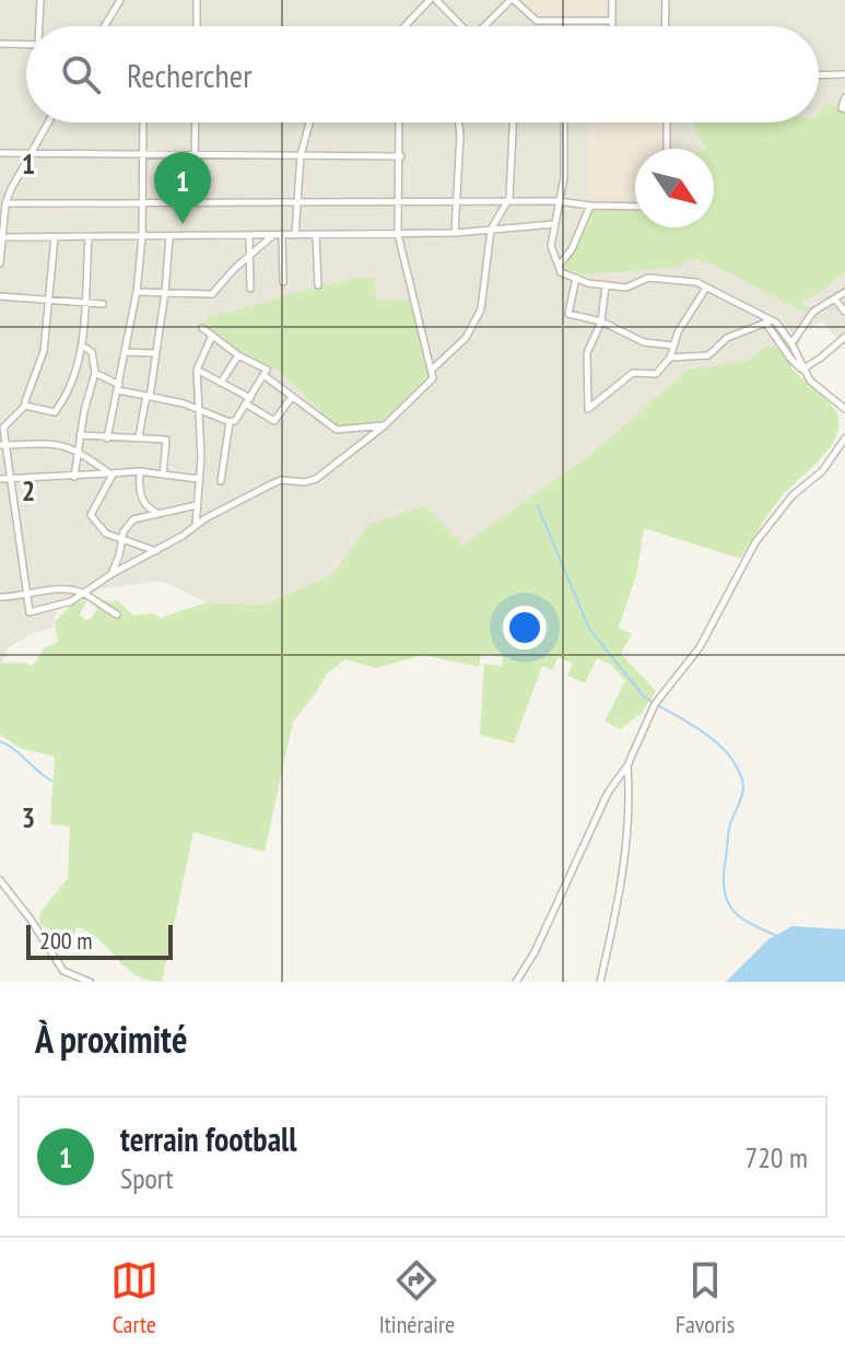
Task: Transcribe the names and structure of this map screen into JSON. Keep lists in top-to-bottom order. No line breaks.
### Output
{"scale_bar":"200 m","north":"bottom right","page":{"search":"Rechercher","pins":"1","scale":"200 m","heading":"À proximité","list":[{"mark":"1","name":"terrain football","note":"Sport","value":"720 m"}],"nav":["Carte","Itinéraire","Favoris"]},"grid":{"rows":["1","2","3"]}}
